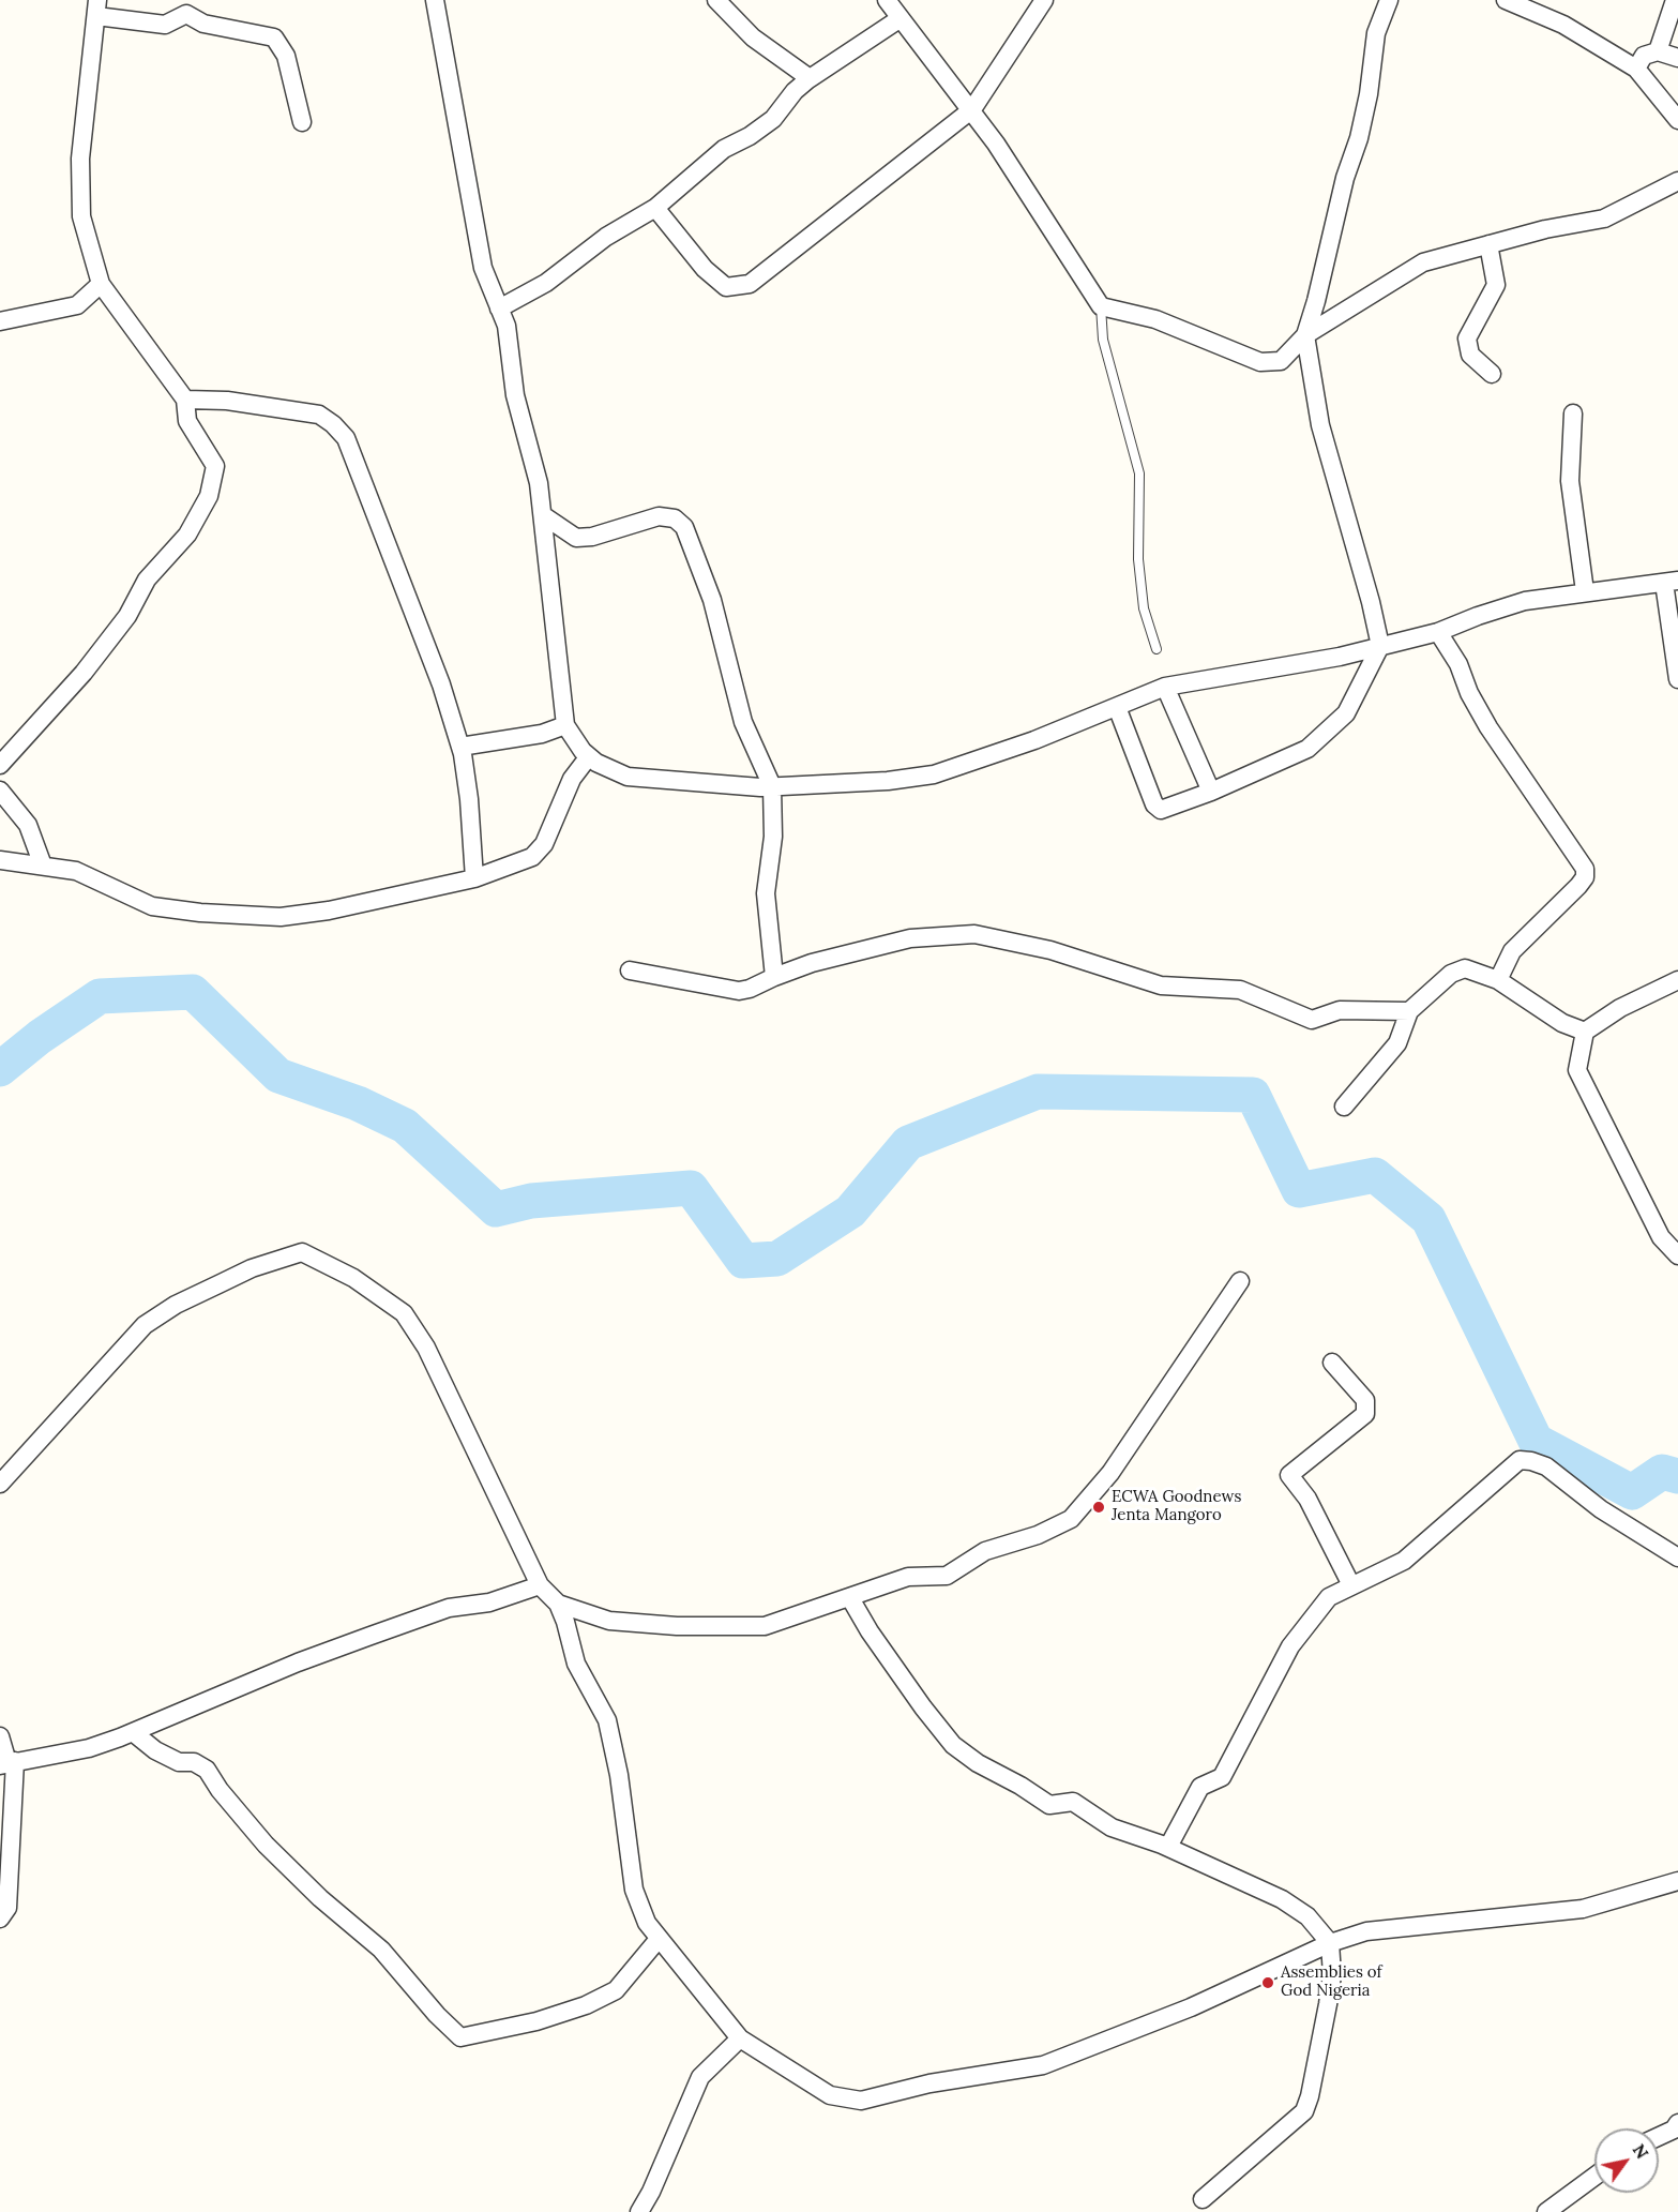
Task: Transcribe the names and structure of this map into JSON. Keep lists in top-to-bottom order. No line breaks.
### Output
{"places":["ECWA Goodnews Jenta Mangoro","Assemblies of God Nigeria"],"north":"top right"}
